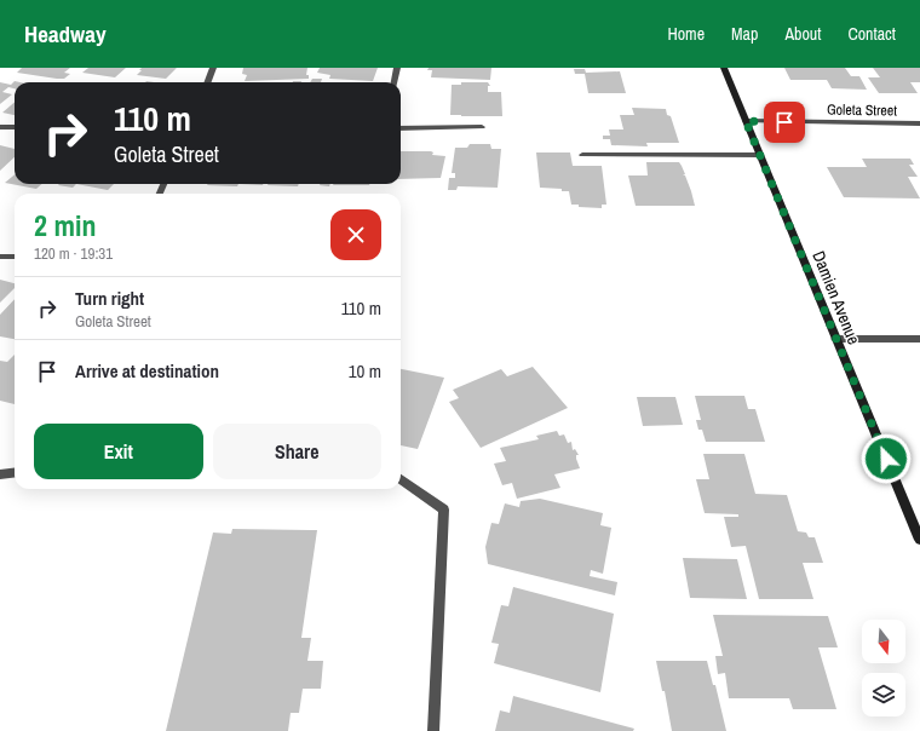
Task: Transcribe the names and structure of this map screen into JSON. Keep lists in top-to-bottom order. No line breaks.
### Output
{"streets":{"main road":["Damien Avenue"],"street":["Goleta Street"]},"crossings":[["Goleta Street","Damien Avenue"]],"north":"bottom","page":{"header":"Headway","nav":["Home","Map","About","Contact"],"turn":["110 m","Goleta Street"],"heading":["2 min","120 m · 19:31"],"list":[{"name":"Turn right","note":"Goleta Street","value":"110 m"},{"name":"Arrive at destination","value":"10 m"}],"buttons":["Exit","Share"]}}
